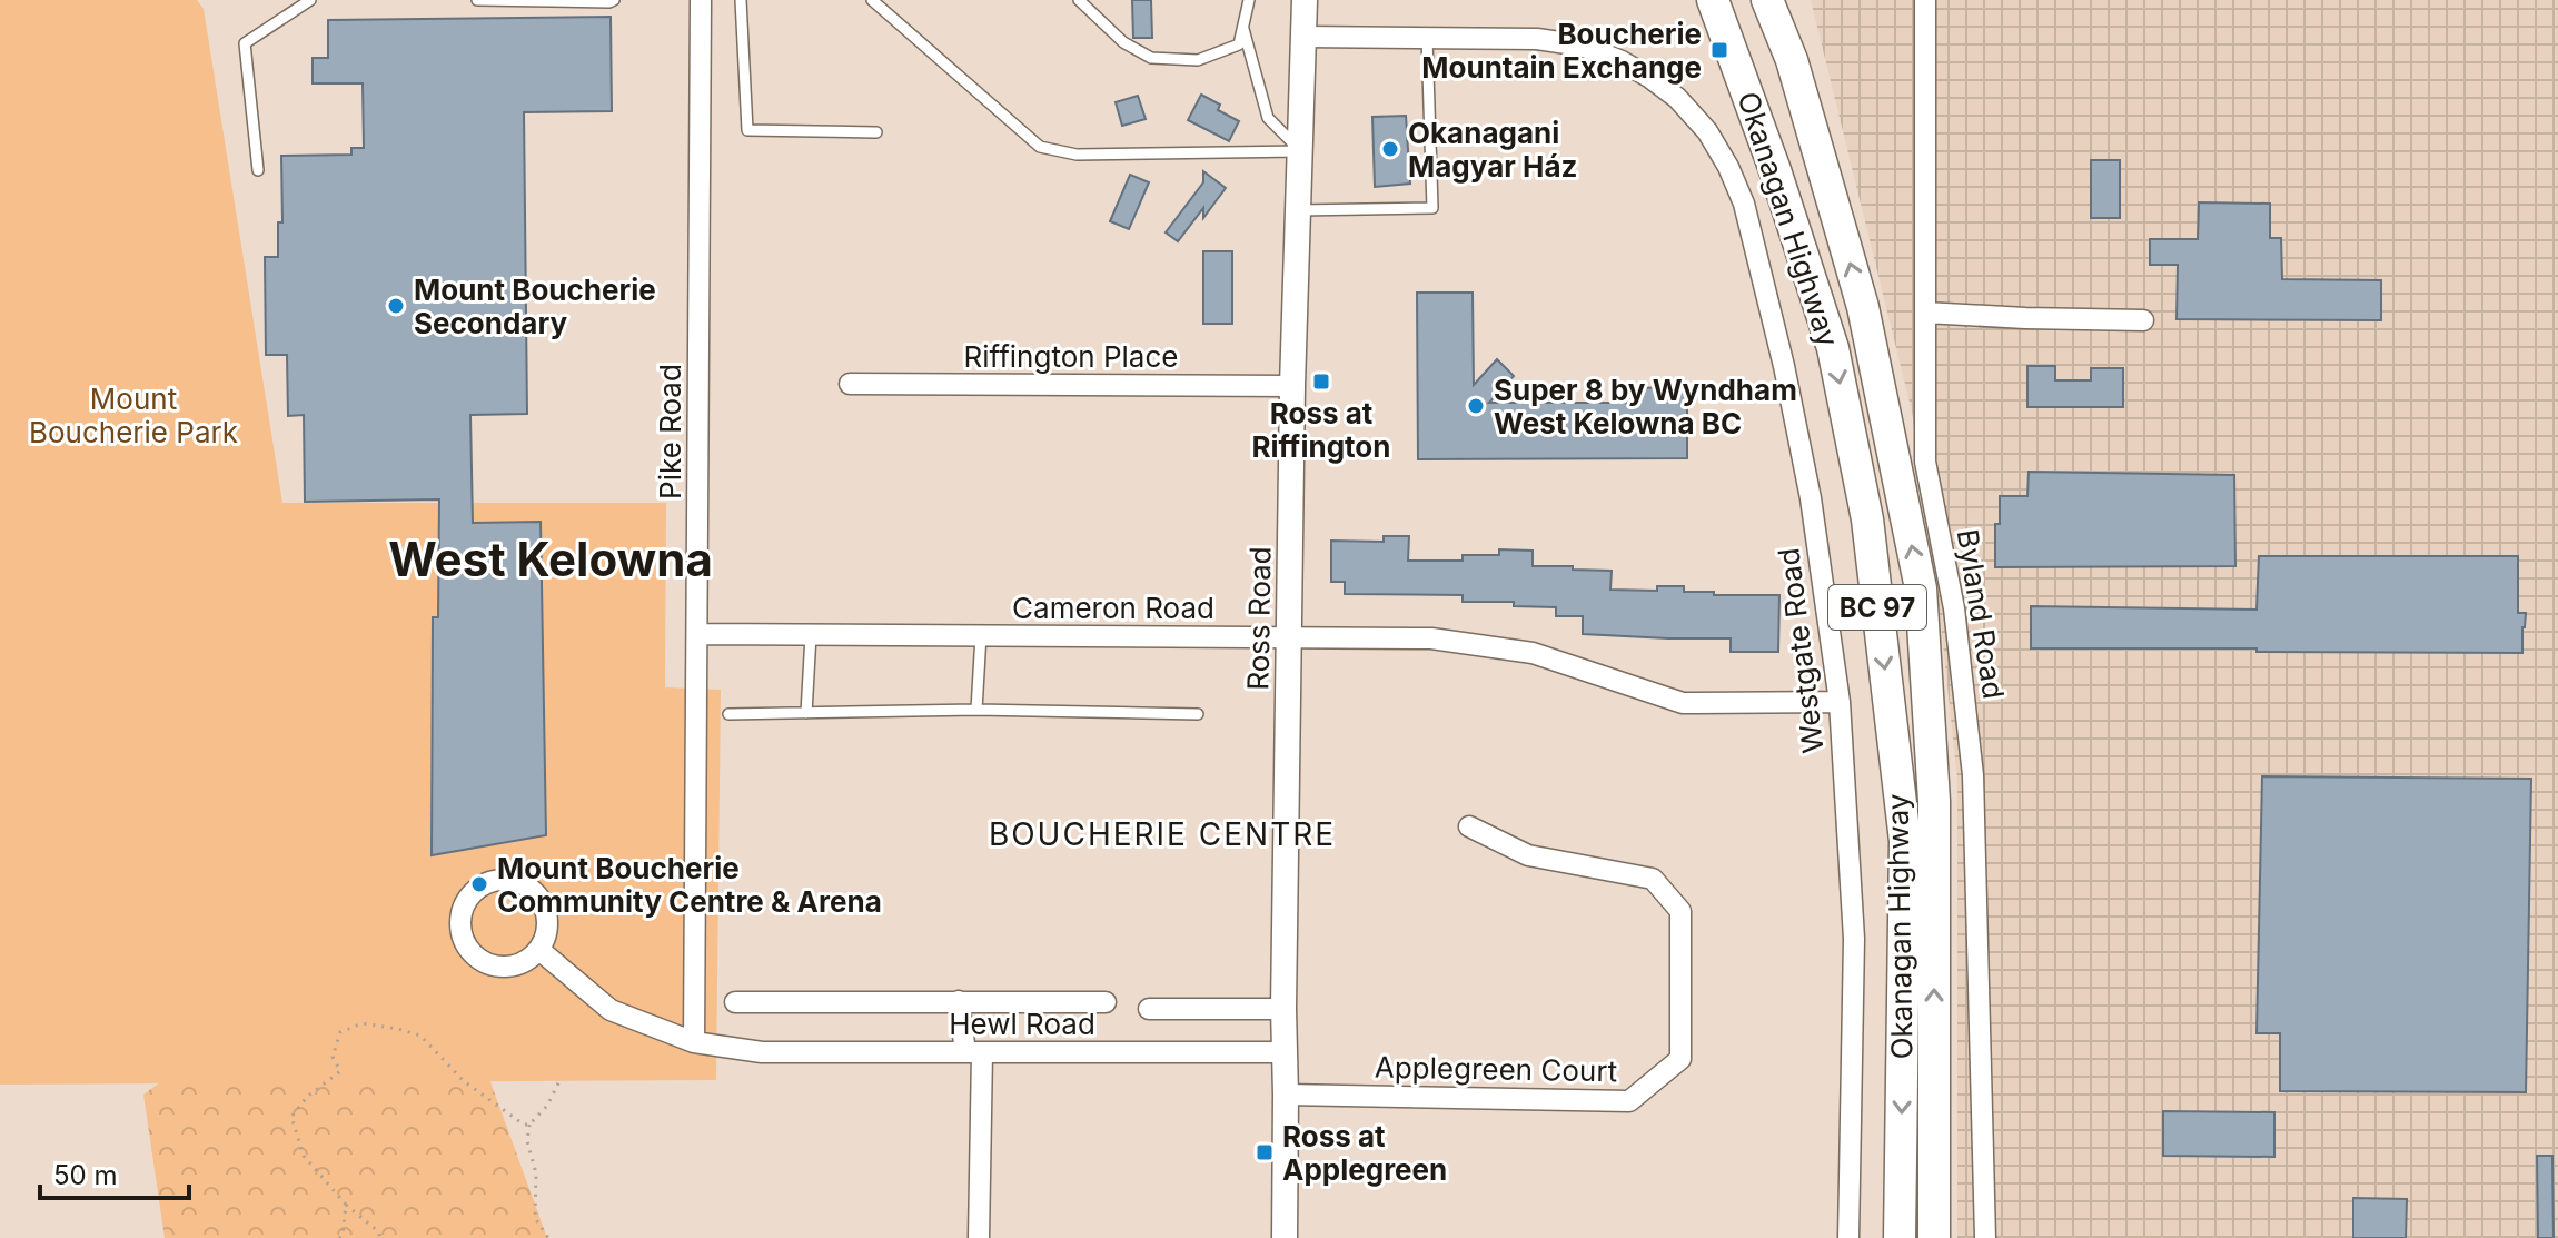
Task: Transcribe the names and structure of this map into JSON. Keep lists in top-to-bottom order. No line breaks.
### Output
{"streets":{"highway":["Okanagan Highway","BC 97"],"street":["Riffington Place","Pike Road","Cameron Road","Byland Road","Ross Road","Westgate Road","Hewl Road","Applegreen Court"]},"crossings":[["Riffington Place","Ross Road"],["Pike Road","Cameron Road"],["Pike Road","Hewl Road"],["Cameron Road","Ross Road"],["Cameron Road","Westgate Road"],["Ross Road","Westgate Road"],["Ross Road","Hewl Road"],["Ross Road","Applegreen Court"]],"districts":["West Kelowna","BOUCHERIE CENTRE"],"parks":["Mount Boucherie Park"],"places":{"transit":["Boucherie Mountain Exchange","Ross at Riffington","Ross at Applegreen"],"other":["Okanagani Magyar Ház","Mount Boucherie Secondary","Super 8 by Wyndham West Kelowna BC","Mount Boucherie Community Centre & Arena"]},"scale_bar":"50 m"}
